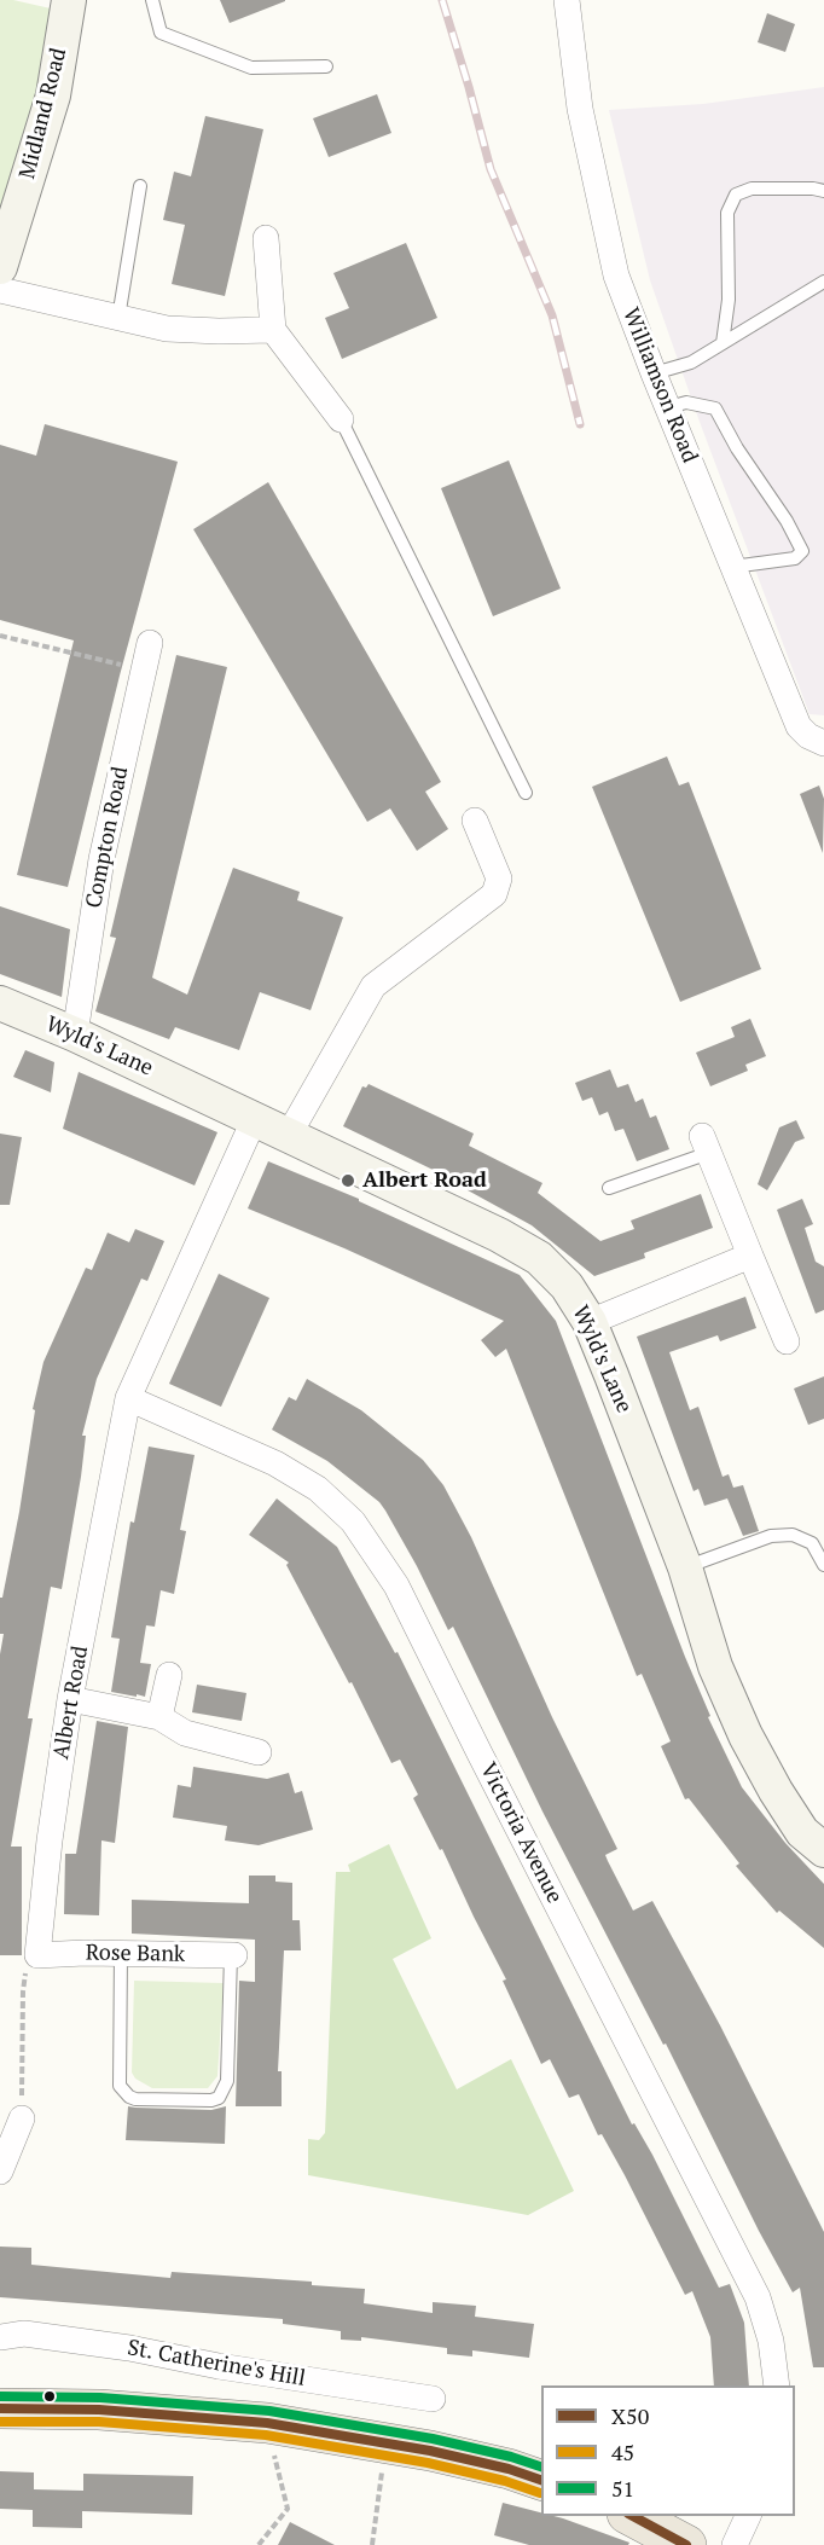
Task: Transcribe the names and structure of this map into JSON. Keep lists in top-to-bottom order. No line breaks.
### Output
{"streets":{"main road":["Midland Road","Wyld's Lane"],"street":["Williamson Road","Compton Road","Albert Road","Victoria Avenue","Rose Bank","St. Catherine's Hill"]},"crossings":[["Compton Road","Wyld's Lane"],["Wyld's Lane","Albert Road"],["Albert Road","Victoria Avenue"],["Albert Road","Rose Bank"]],"places":["Albert Road"],"lines":["transit line 51","transit line X50","transit line 45"],"legend":["X50","45","51"]}
